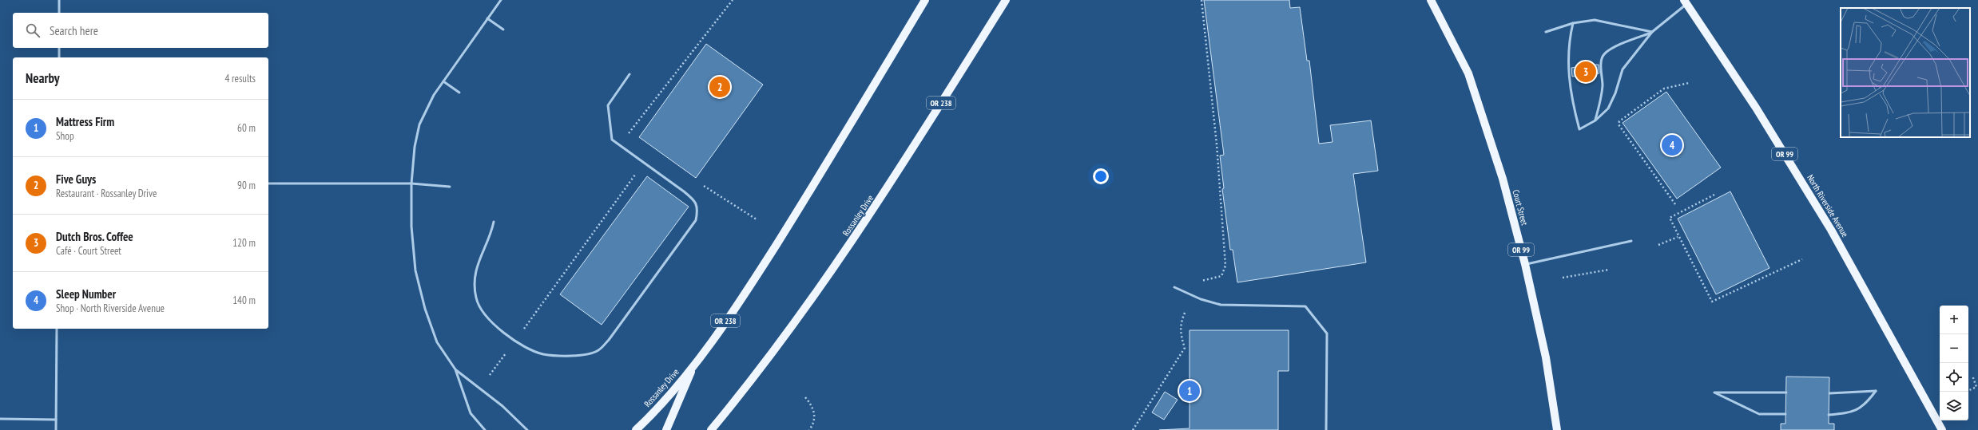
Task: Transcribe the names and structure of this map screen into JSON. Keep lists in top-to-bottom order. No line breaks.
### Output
{"streets":{"main road":["OR 238","OR 99","North Riverside Avenue","Court Street","Rossanley Drive"]},"page":{"search":"Search here","heading":["Nearby","4 results"],"pins":["3","2","4","1"],"list":[{"mark":"1","name":"Mattress Firm","note":"Shop","value":"60 m"},{"mark":"2","name":"Five Guys","note":"Restaurant · Rossanley Drive","value":"90 m"},{"mark":"3","name":"Dutch Bros. Coffee","note":"Café · Court Street","value":"120 m"},{"mark":"4","name":"Sleep Number","note":"Shop · North Riverside Avenue","value":"140 m"}],"map_buttons":["+","−"]}}
